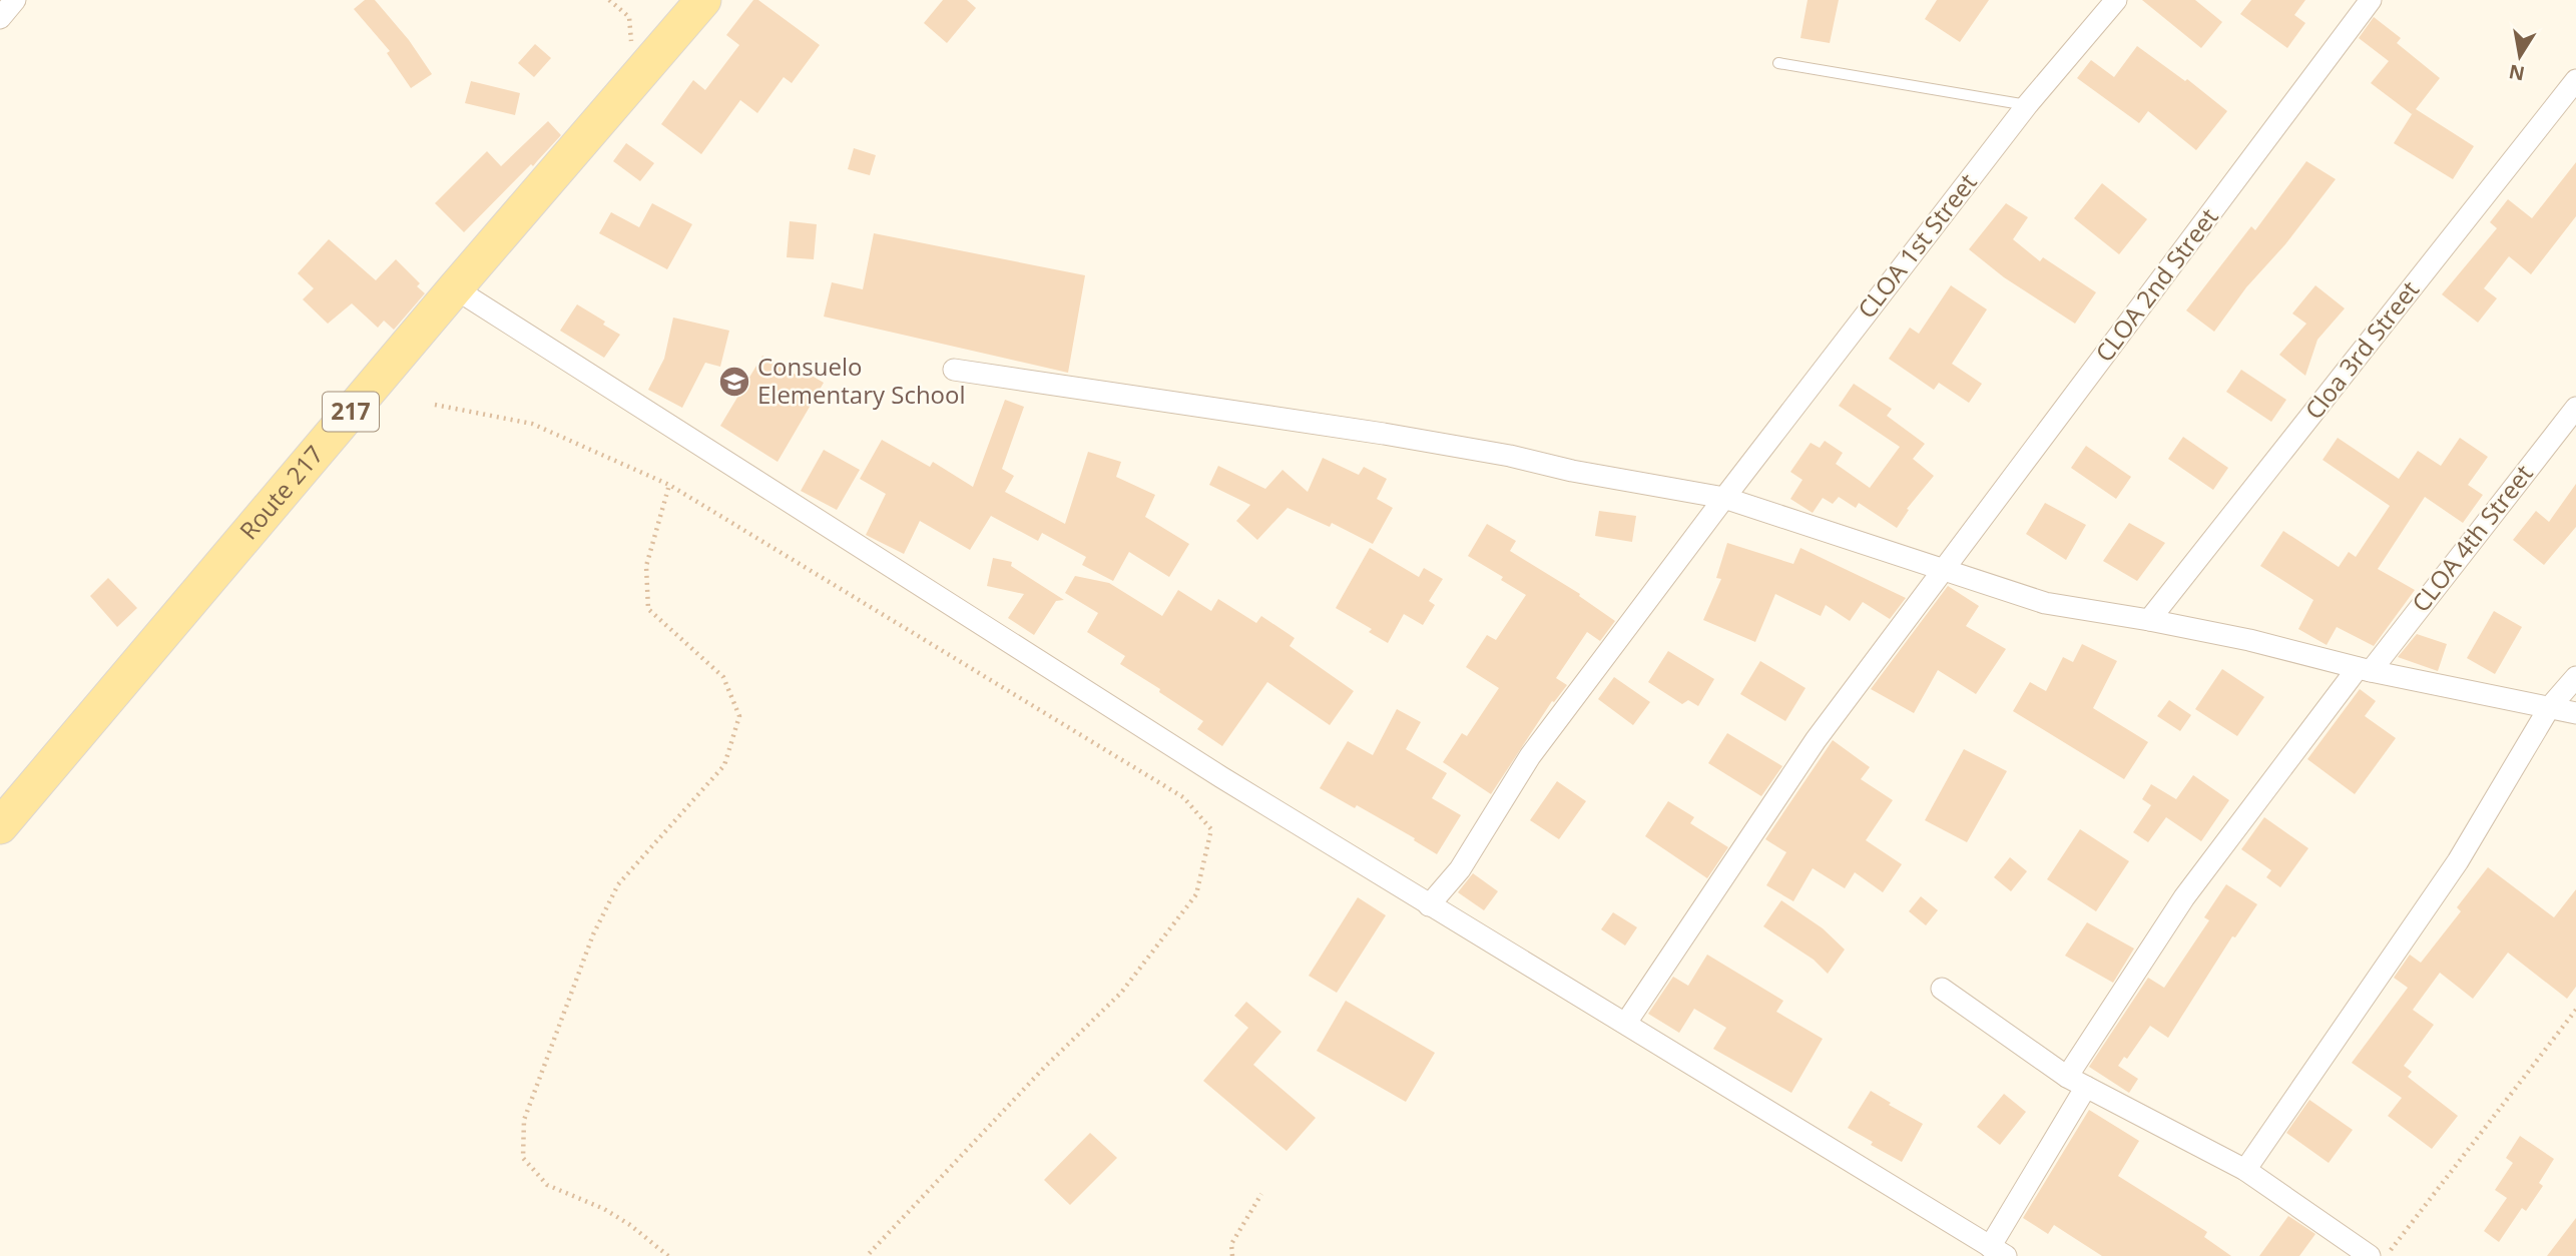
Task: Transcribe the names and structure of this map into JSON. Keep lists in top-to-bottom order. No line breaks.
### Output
{"streets":{"main road":["217","Route 217"],"street":["CLOA 1st Street","CLOA 2nd Street","Cloa 3rd Street","CLOA 4th Street"]},"places":{"school or university":["Consuelo Elementary School"]},"north":"bottom"}
